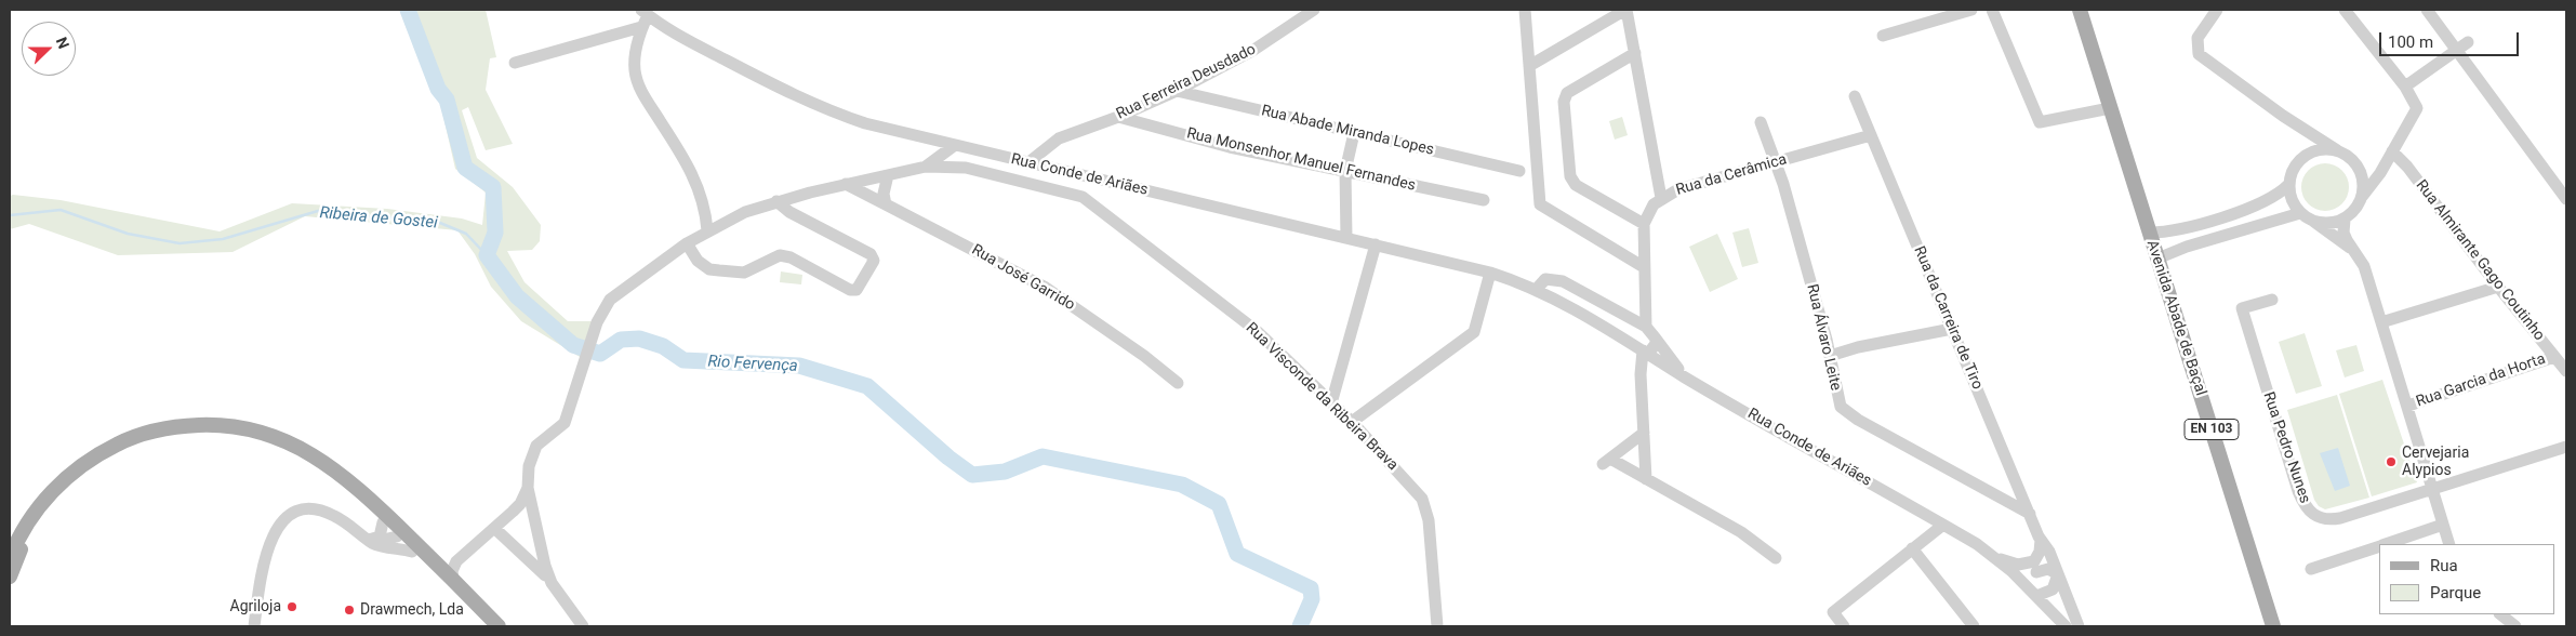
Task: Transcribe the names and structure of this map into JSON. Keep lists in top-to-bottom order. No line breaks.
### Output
{"streets":{"main road":["Avenida Abade de Baçal","EN 103"],"street":["Rua Ferreira Deusdado","Rua Abade Miranda Lopes","Rua Monsenhor Manuel Fernandes","Rua Conde de Ariães","Rua da Cerâmica","Rua Almirante Gago Coutinho","Rua José Garrido","Rua da Carreira de Tiro","Rua Álvaro Leite","Rua Garcia da Horta","Rua Visconde da Ribeira Brava","Rua Pedro Nunes"]},"crossings":[["Rua Ferreira Deusdado","Rua Abade Miranda Lopes"],["Rua Ferreira Deusdado","Rua Monsenhor Manuel Fernandes"],["Rua Ferreira Deusdado","Rua Conde de Ariães"],["Rua da Cerâmica","Rua da Carreira de Tiro"],["Rua da Cerâmica","Rua Álvaro Leite"],["Rua Almirante Gago Coutinho","Rua Garcia da Horta"],["Rua José Garrido","Rua Visconde da Ribeira Brava"],["Rua da Carreira de Tiro","Rua Álvaro Leite"]],"water":["Ribeira de Gostei","Rio Fervença"],"places":["Cervejaria Alypios","Agriloja","Drawmech, Lda"],"legend":["Rua","Parque"],"scale_bar":"100 m","north":"right"}
